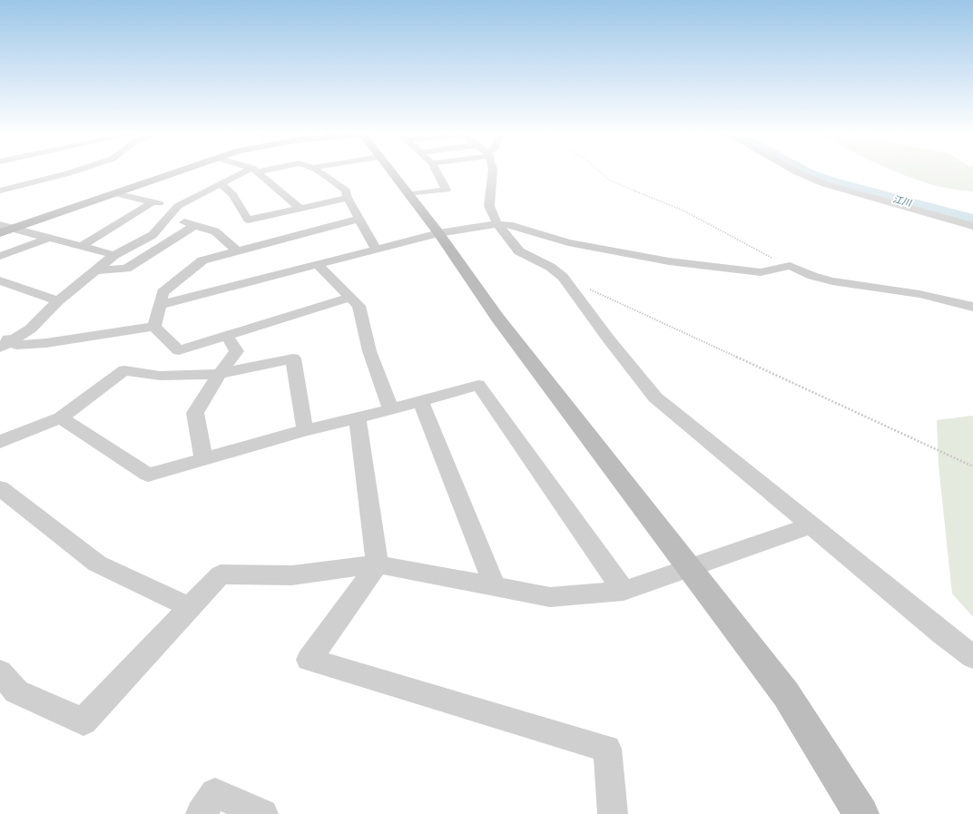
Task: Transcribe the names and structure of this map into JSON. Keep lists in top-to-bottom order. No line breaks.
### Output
{"water":["江川"]}
